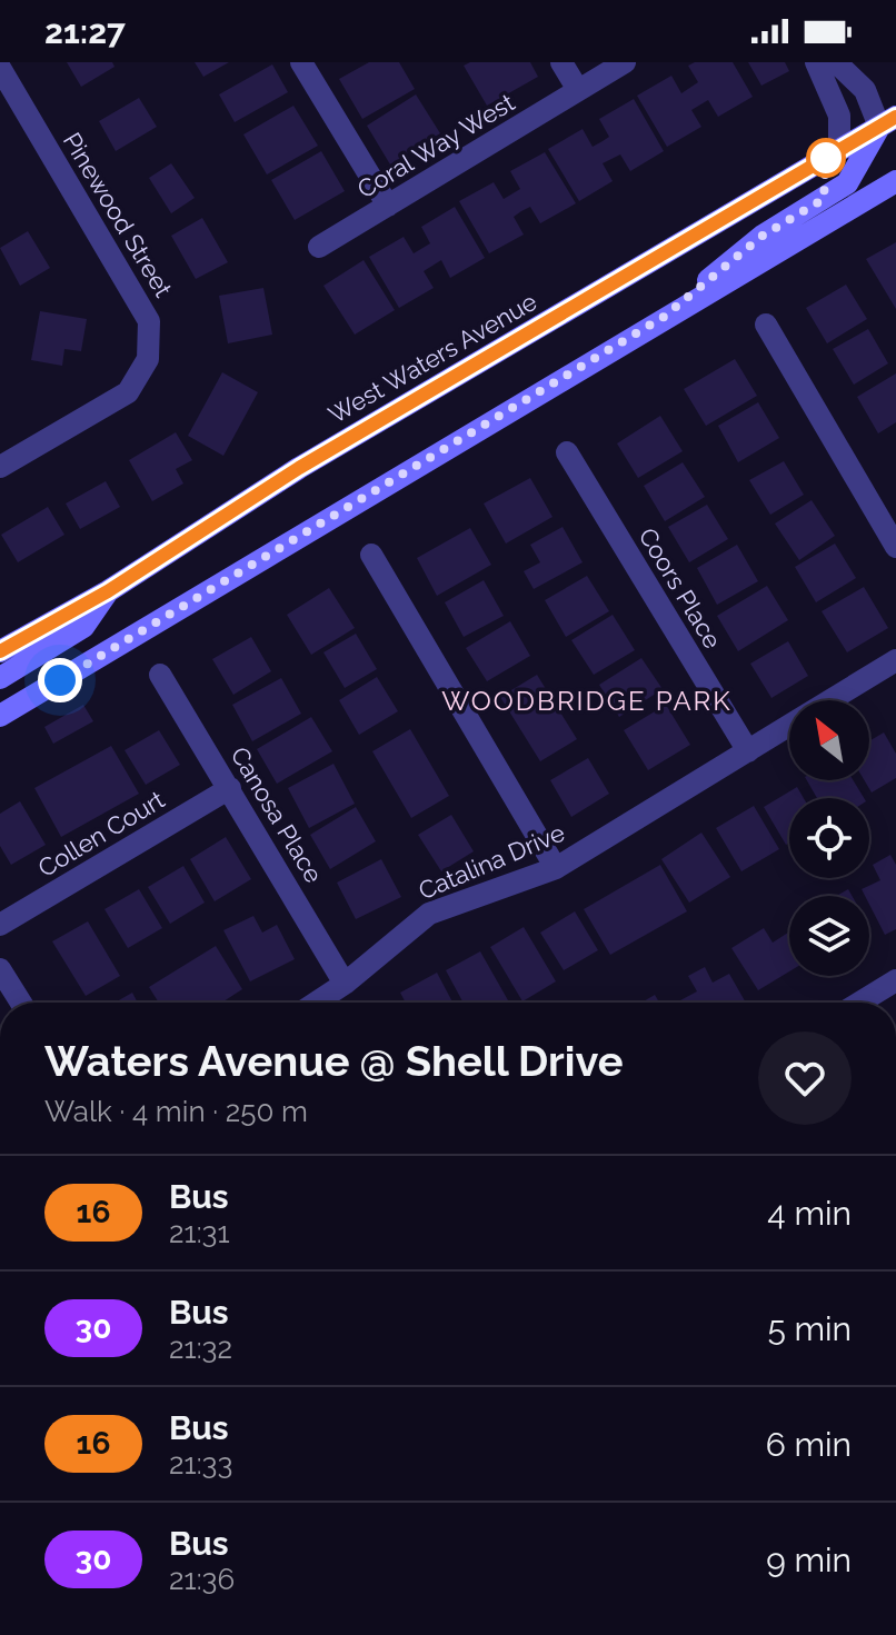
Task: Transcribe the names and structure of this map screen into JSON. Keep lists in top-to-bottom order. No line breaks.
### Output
{"streets":{"main road":["West Waters Avenue"],"street":["Coral Way West","Pinewood Street","Coors Place","Canosa Place","Collen Court","Catalina Drive"]},"crossings":[["Coors Place","Catalina Drive"],["Canosa Place","Collen Court"],["Canosa Place","Catalina Drive"]],"districts":["WOODBRIDGE PARK"],"lines":["bus line 16"],"north":"top left","page":{"status":"21:27","heading":["Waters Avenue @ Shell Drive","Walk · 4 min · 250 m"],"list":[{"mark":"16","name":"Bus","note":"21:31","value":"4 min"},{"mark":"30","name":"Bus","note":"21:32","value":"5 min"},{"mark":"16","name":"Bus","note":"21:33","value":"6 min"},{"mark":"30","name":"Bus","note":"21:36","value":"9 min"}]}}
